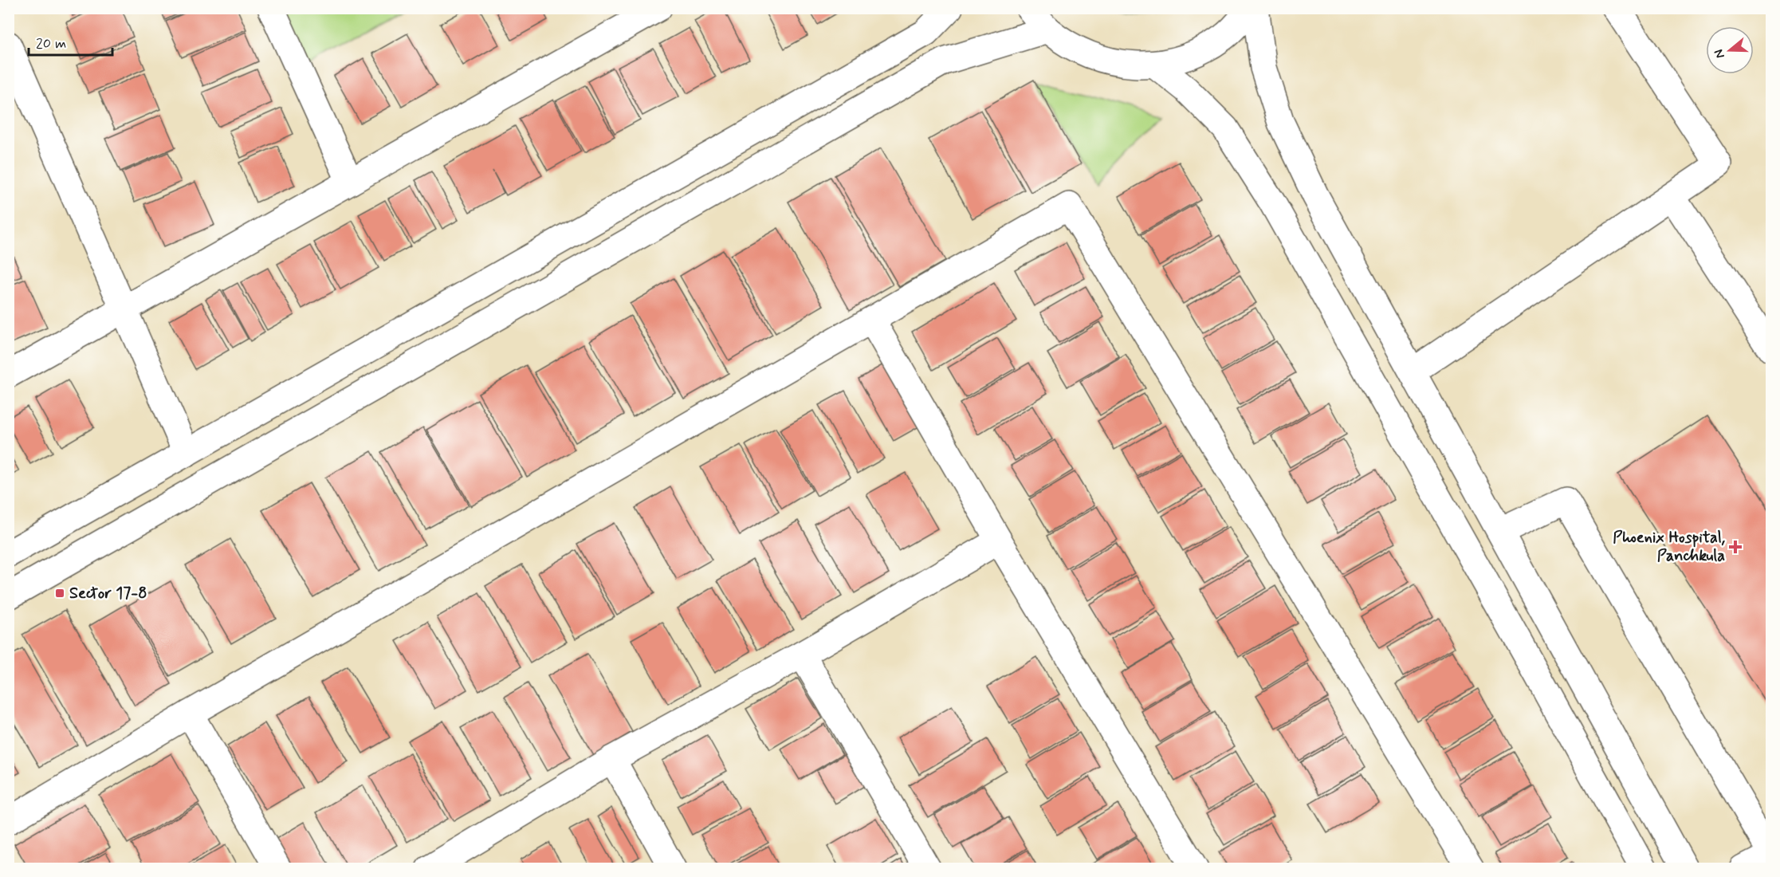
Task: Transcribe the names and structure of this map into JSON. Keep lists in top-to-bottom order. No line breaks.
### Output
{"places":{"health":["Phoenix Hospital, Panchkula"],"transit":["Sector 17-8"]},"scale_bar":"20 m","north":"left"}
